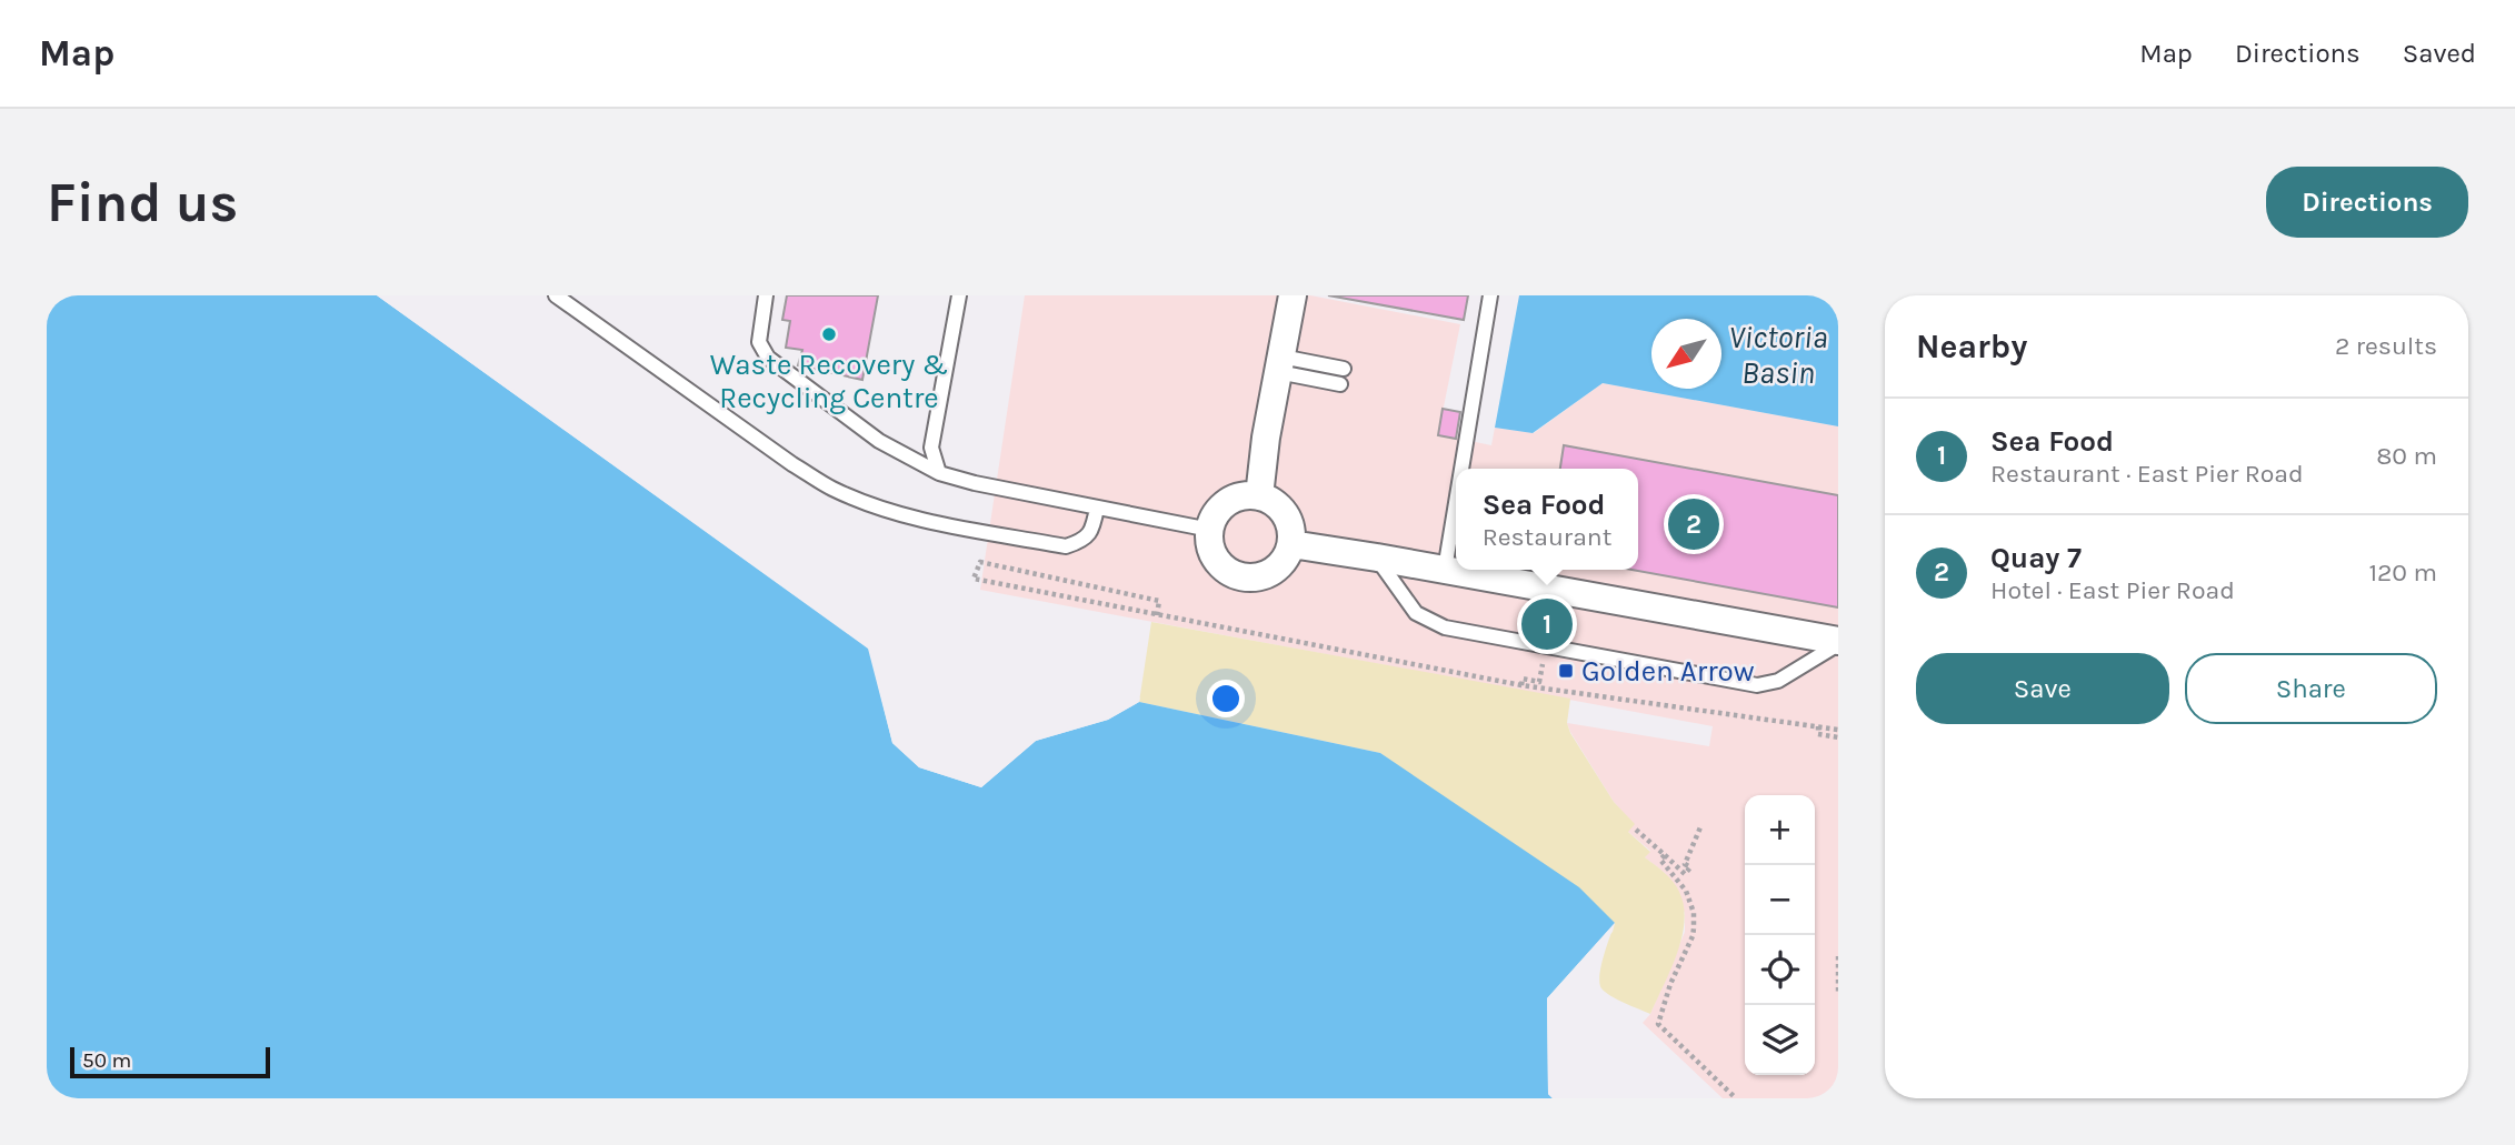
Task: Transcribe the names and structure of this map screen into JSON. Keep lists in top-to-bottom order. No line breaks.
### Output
{"water":["Victoria Basin"],"places":{"other":["Waste Recovery & Recycling Centre"],"transit":["Golden Arrow"]},"scale_bar":"50 m","north":"bottom left","page":{"header":"Map","nav":["Map","Directions","Saved"],"buttons":["Directions",["Save","Share"]],"title":"Find us","heading":["Nearby","2 results"],"list":[{"mark":"1","name":"Sea Food","note":"Restaurant · East Pier Road","value":"80 m"},{"mark":"2","name":"Quay 7","note":"Hotel · East Pier Road","value":"120 m"}],"popup":["Sea Food","Restaurant"],"pins":["2","1"],"map_buttons":["+","−"],"scale":"50 m"}}
